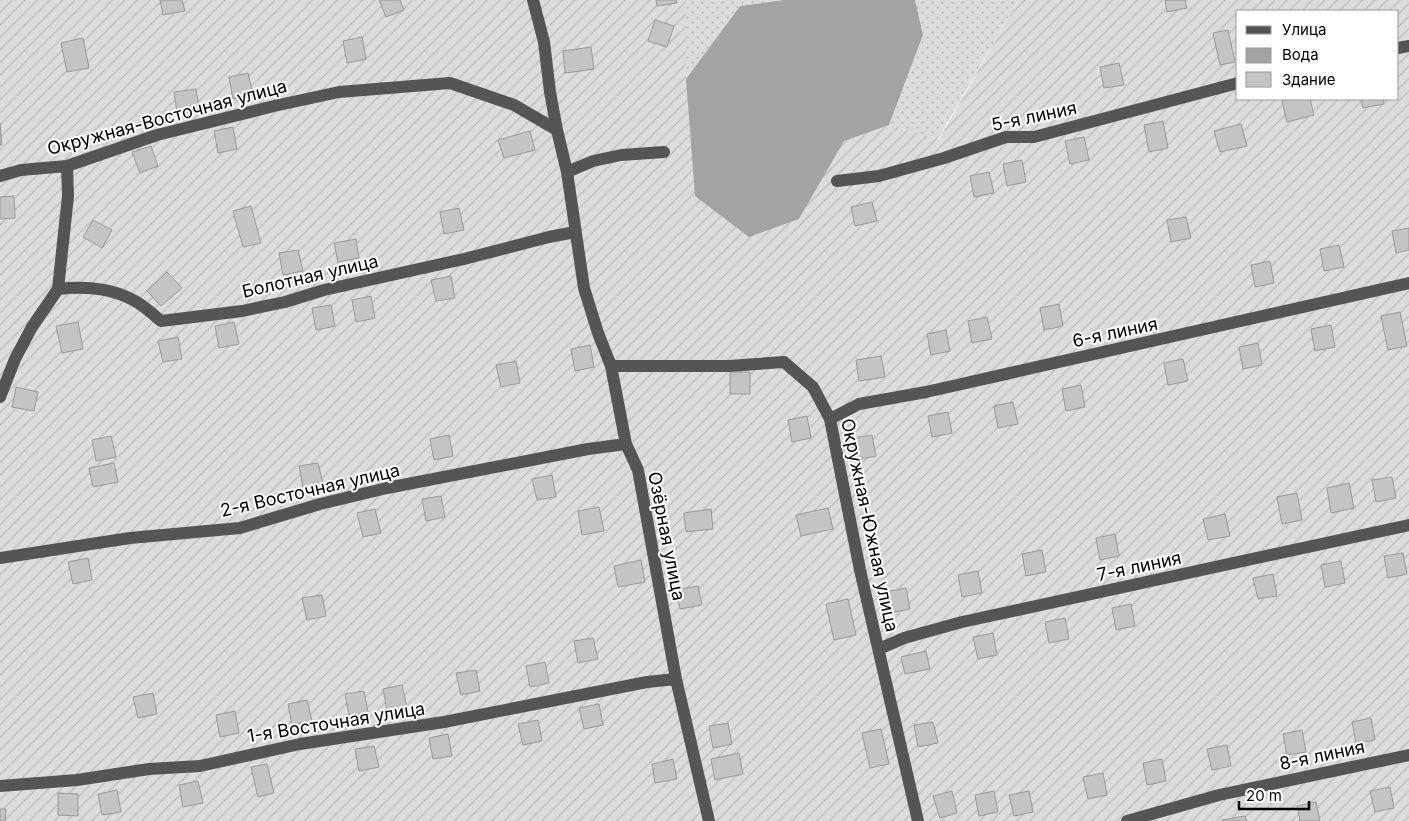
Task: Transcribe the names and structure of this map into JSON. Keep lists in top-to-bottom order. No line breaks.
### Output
{"streets":{"street":["5-я линия","Окружная-Восточная улица","Болотная улица","6-я линия","2-я Восточная улица","Окружная-Южная улица","Озёрная улица","7-я линия","1-я Восточная улица","8-я линия"]},"crossings":[["Болотная улица","Озёрная улица"],["6-я линия","Окружная-Южная улица"],["2-я Восточная улица","Озёрная улица"],["Окружная-Южная улица","Озёрная улица"],["Окружная-Южная улица","7-я линия"],["Озёрная улица","1-я Восточная улица"]],"legend":["Улица","Вода","Здание"],"scale_bar":"20 m"}
